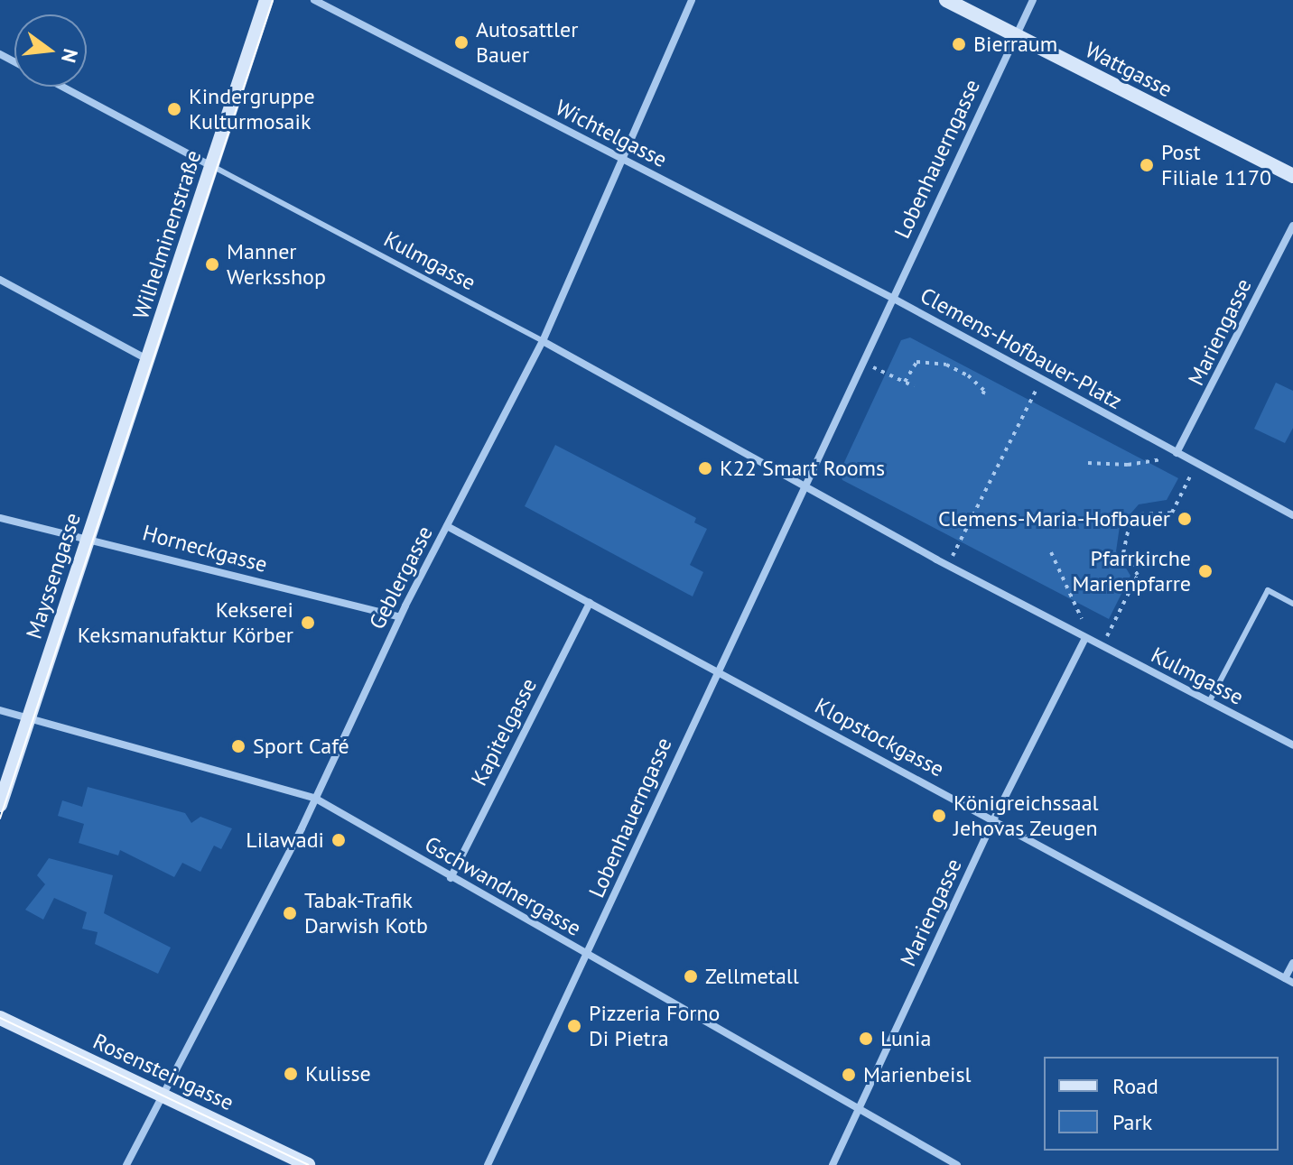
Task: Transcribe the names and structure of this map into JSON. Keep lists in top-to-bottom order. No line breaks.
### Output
{"streets":{"street":["Wattgasse","Wichtelgasse","Lobenhauerngasse","Wilhelminenstraße","Kulmgasse","Mariengasse","Clemens-Hofbauer-Platz","Horneckgasse","Mayssengasse","Geblergasse","Kapitelgasse","Klopstockgasse","Gschwandnergasse","Rosensteingasse"]},"crossings":[["Wattgasse","Lobenhauerngasse"],["Wichtelgasse","Lobenhauerngasse"],["Wichtelgasse","Clemens-Hofbauer-Platz"],["Wichtelgasse","Geblergasse"],["Lobenhauerngasse","Kulmgasse"],["Lobenhauerngasse","Clemens-Hofbauer-Platz"],["Lobenhauerngasse","Klopstockgasse"],["Lobenhauerngasse","Gschwandnergasse"],["Wilhelminenstraße","Kulmgasse"],["Wilhelminenstraße","Mayssengasse"],["Kulmgasse","Mariengasse"],["Kulmgasse","Clemens-Hofbauer-Platz"],["Kulmgasse","Geblergasse"],["Mariengasse","Clemens-Hofbauer-Platz"],["Mariengasse","Klopstockgasse"],["Mariengasse","Gschwandnergasse"],["Horneckgasse","Mayssengasse"],["Horneckgasse","Geblergasse"],["Mayssengasse","Gschwandnergasse"],["Geblergasse","Klopstockgasse"],["Geblergasse","Gschwandnergasse"],["Geblergasse","Rosensteingasse"],["Kapitelgasse","Klopstockgasse"],["Kapitelgasse","Gschwandnergasse"]],"places":["Autosattler Bauer","Bierraum","Kindergruppe Kulturmosaik","Post Filiale 1170","Manner Werksshop","K22 Smart Rooms","Clemens-Maria-Hofbauer","Pfarrkirche Marienpfarre","Kekserei Keksmanufaktur Körber","Sport Café","Königreichssaal Jehovas Zeugen","Lilawadi","Tabak-Trafik Darwish Kotb","Zellmetall","Pizzeria Forno Di Pietra","Lunia","Kulisse","Marienbeisl"],"legend":["Road","Park"],"north":"right"}
